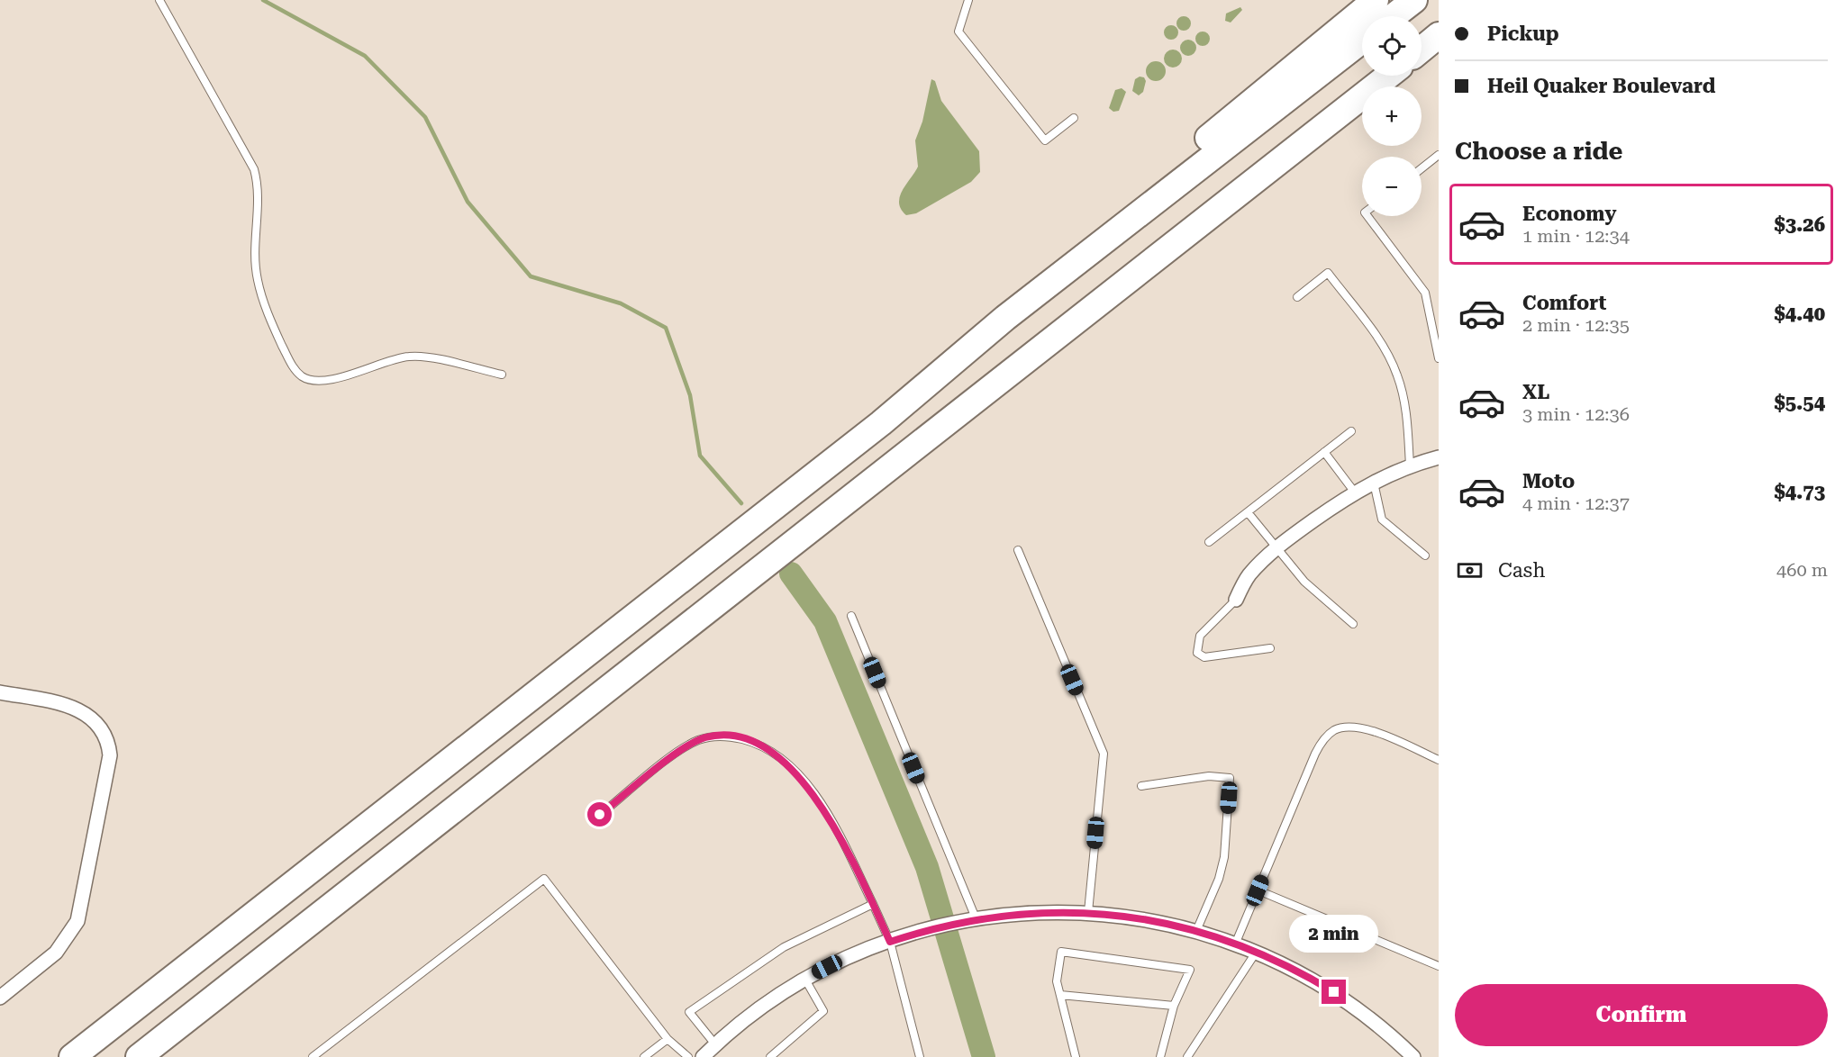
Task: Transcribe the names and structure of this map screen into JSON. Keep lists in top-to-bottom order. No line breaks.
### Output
{"page":{"banner":["Pickup","Heil Quaker Boulevard"],"map_buttons":["+","−"],"heading":"Choose a ride","list":[{"name":"Economy","note":"1 min · 12:34","value":"$3.26"},{"name":"Comfort","note":"2 min · 12:35","value":"$4.40"},{"name":"XL","note":"3 min · 12:36","value":"$5.54"},{"name":"Moto","note":"4 min · 12:37","value":"$4.73"}],"pay":["Cash","460 m"],"bubble":"2 min","buttons":"Confirm"}}
